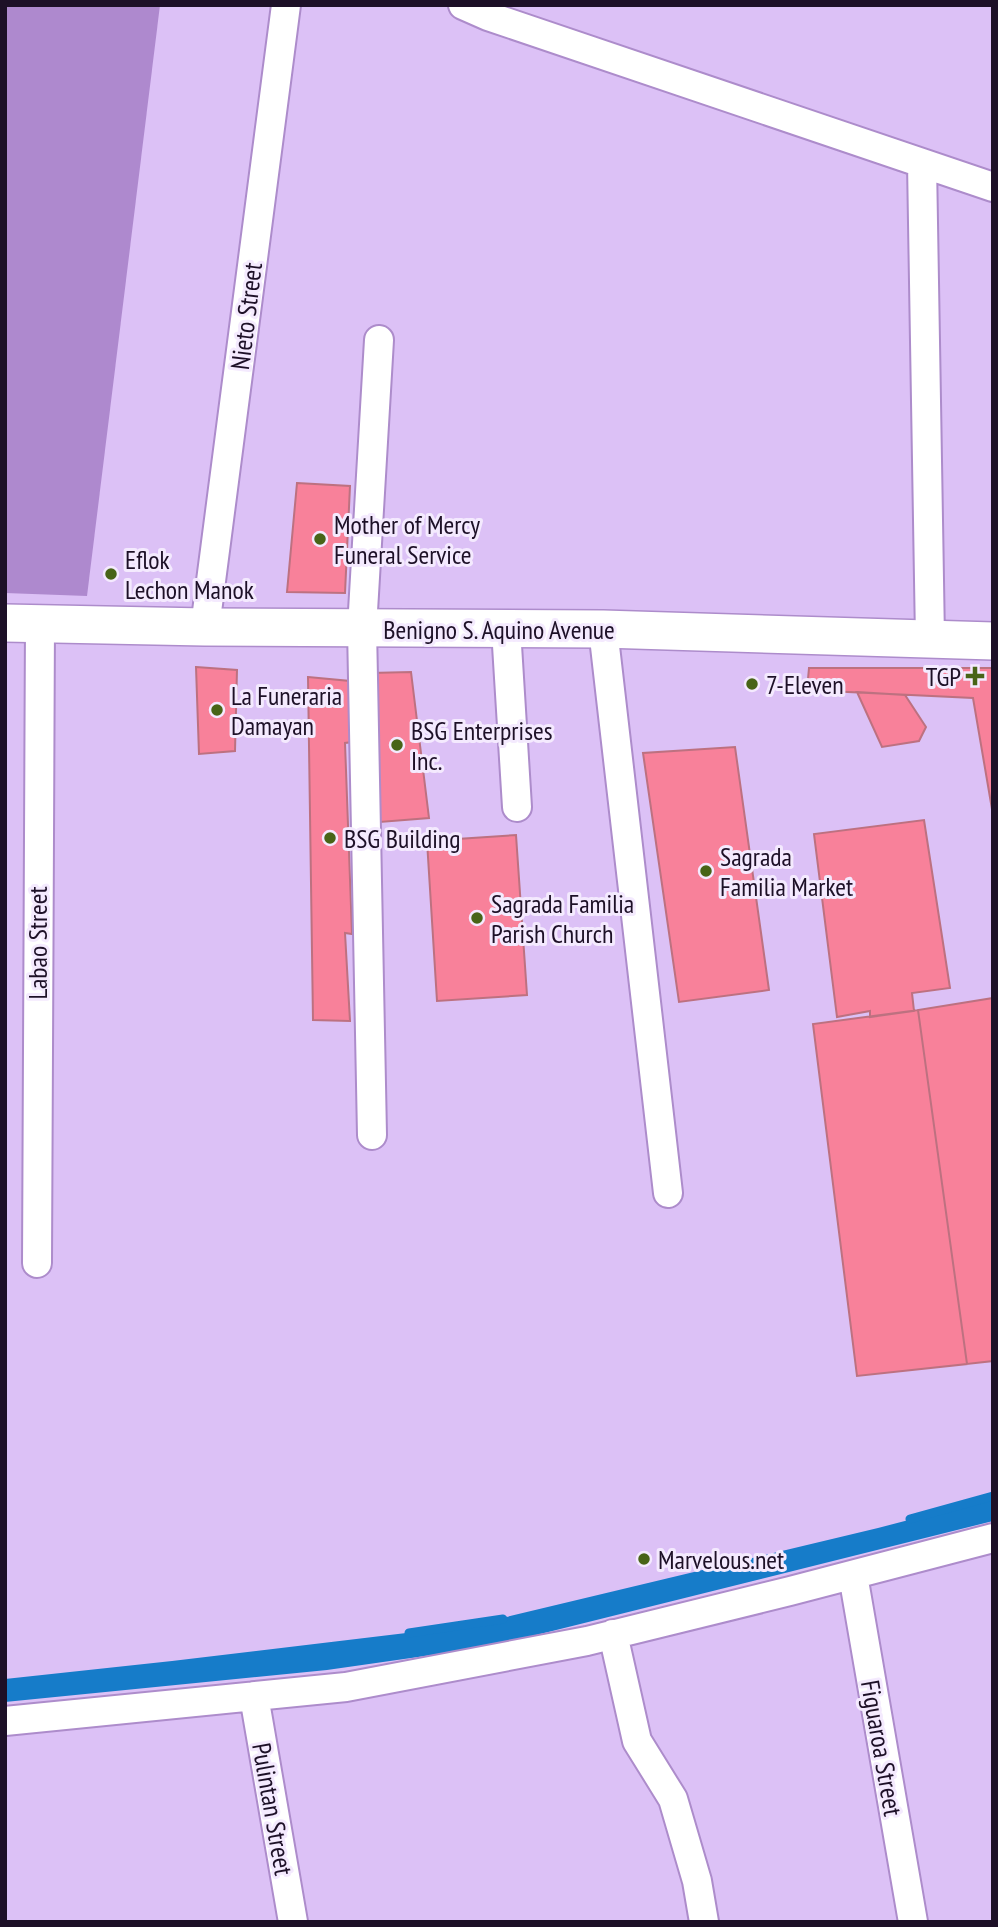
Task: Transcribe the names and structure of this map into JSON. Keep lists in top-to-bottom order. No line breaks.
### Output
{"streets":{"main road":["Benigno S. Aquino Avenue"],"street":["Nieto Street","Labao Street","Figuaroa Street","Pulintan Street"]},"crossings":[["Nieto Street","Benigno S. Aquino Avenue"],["Benigno S. Aquino Avenue","Labao Street"]],"places":{"other":["Mother of Mercy Funeral Service","Eflok Lechon Manok","7-Eleven","La Funeraria Damayan","BSG Enterprises Inc.","BSG Building","Sagrada Familia Market","Sagrada Familia Parish Church","Marvelous.net"],"health":["TGP"]}}
